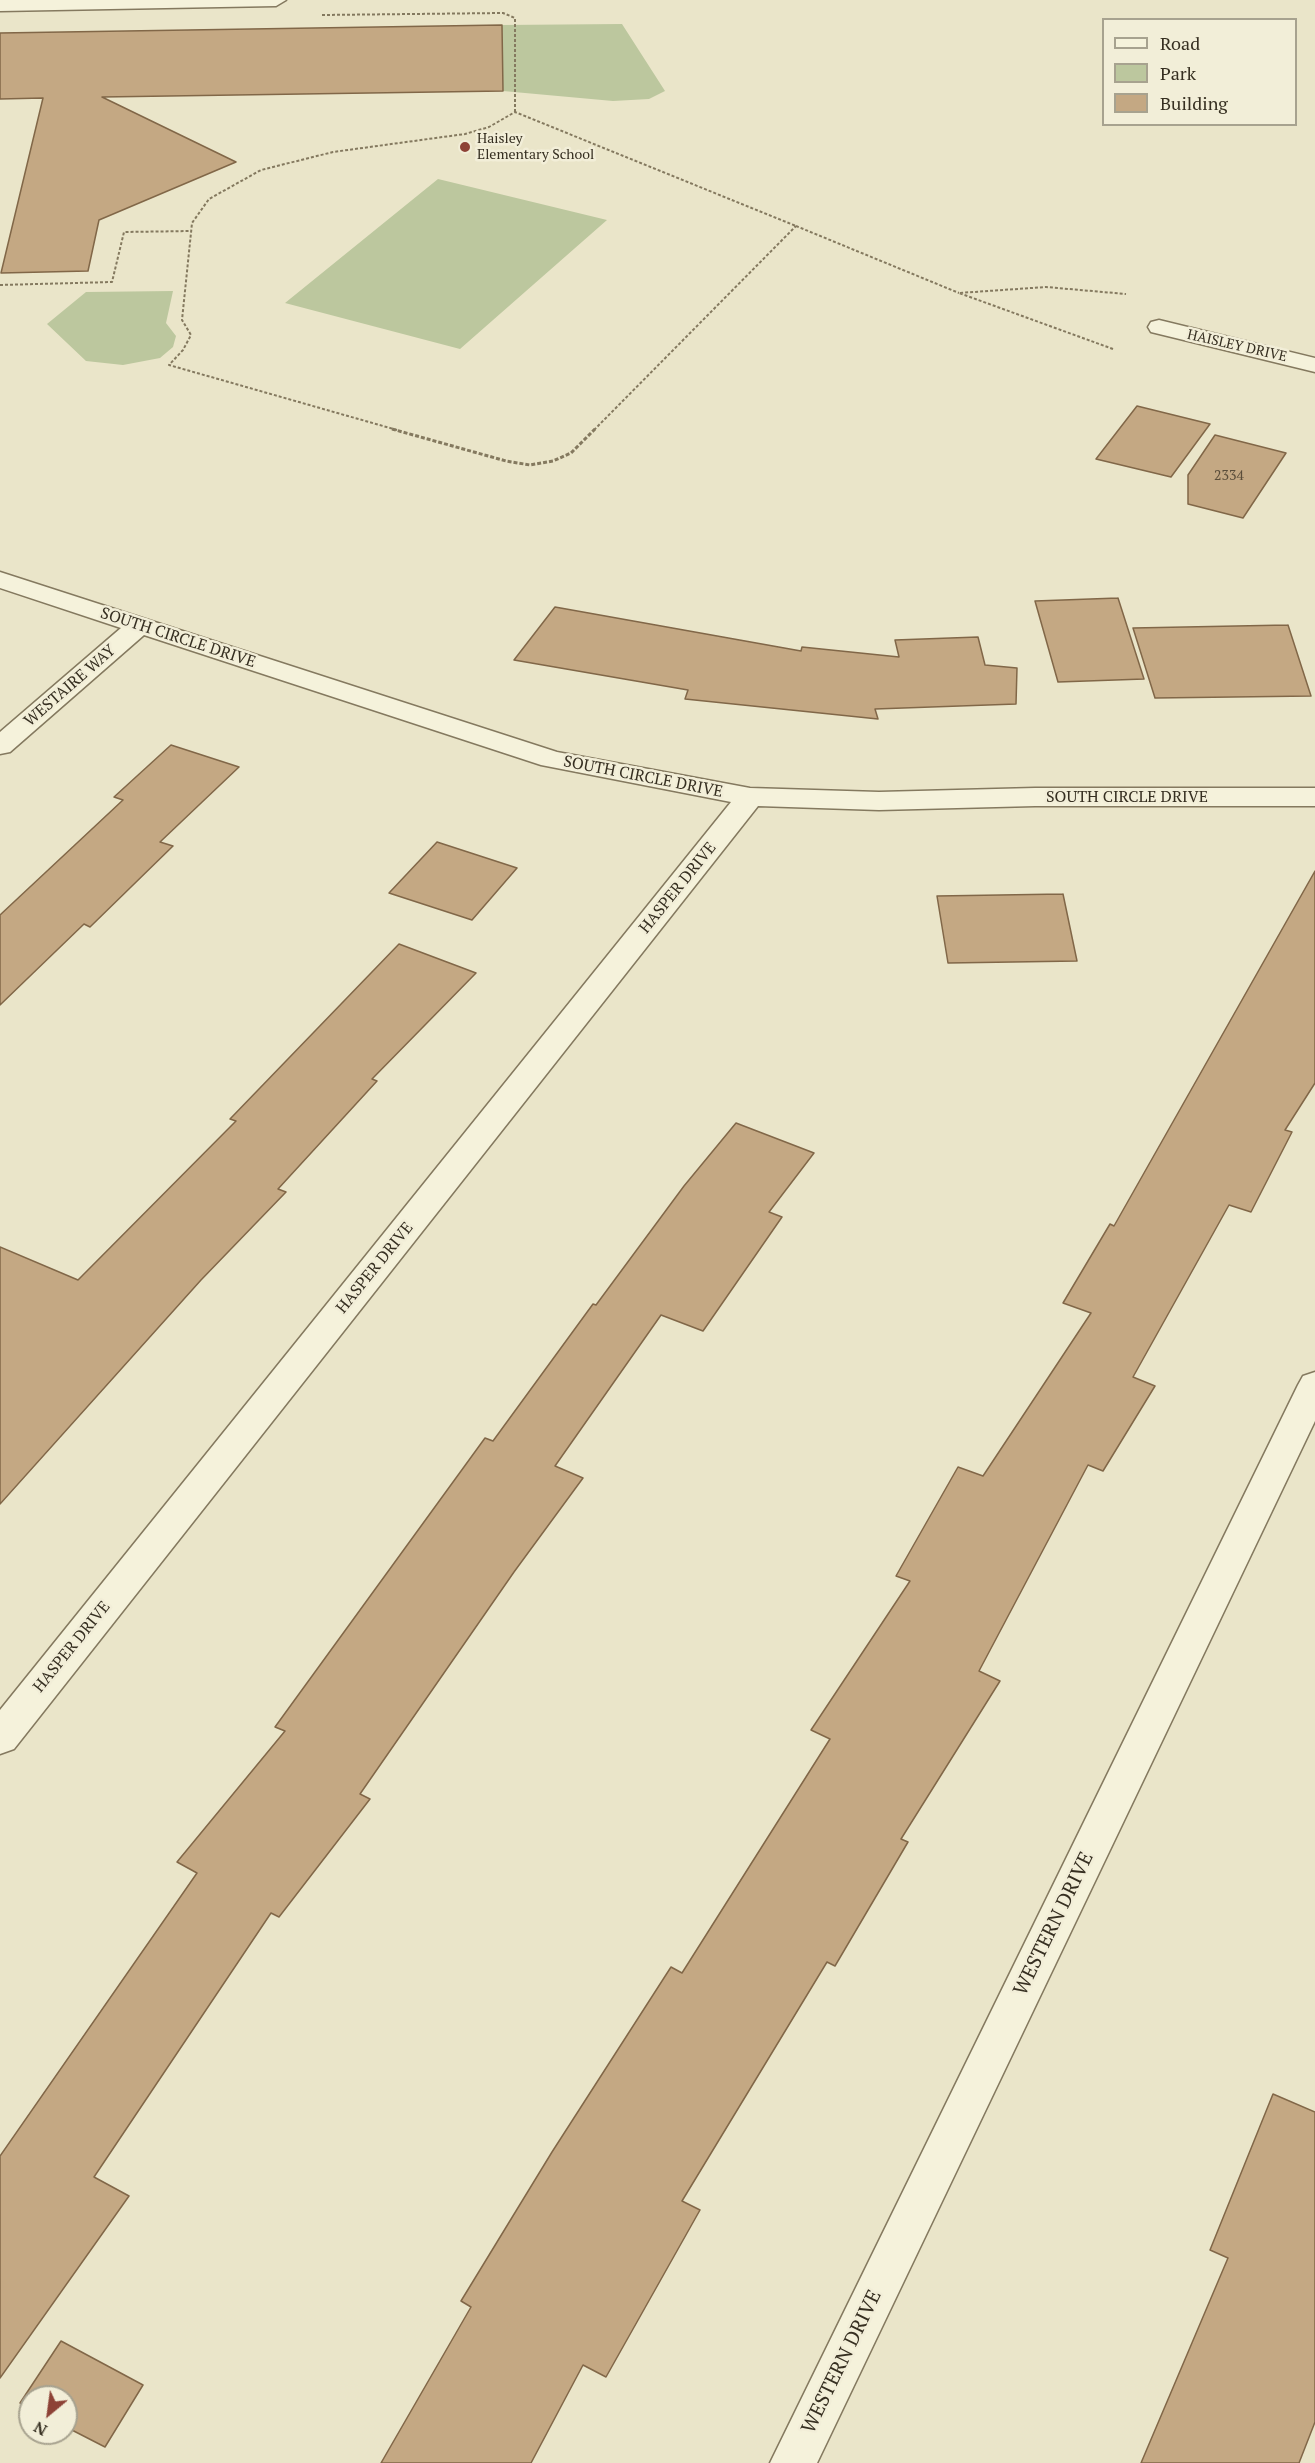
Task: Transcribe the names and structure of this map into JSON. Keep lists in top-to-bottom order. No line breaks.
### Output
{"streets":{"street":["HAISLEY DRIVE","SOUTH CIRCLE DRIVE","WESTAIRE WAY","HASPER DRIVE","WESTERN DRIVE"]},"crossings":[["SOUTH CIRCLE DRIVE","WESTAIRE WAY"],["SOUTH CIRCLE DRIVE","HASPER DRIVE"]],"places":["Haisley Elementary School"],"house_numbers":["2334"],"legend":["Road","Park","Building"],"north":"bottom left"}
